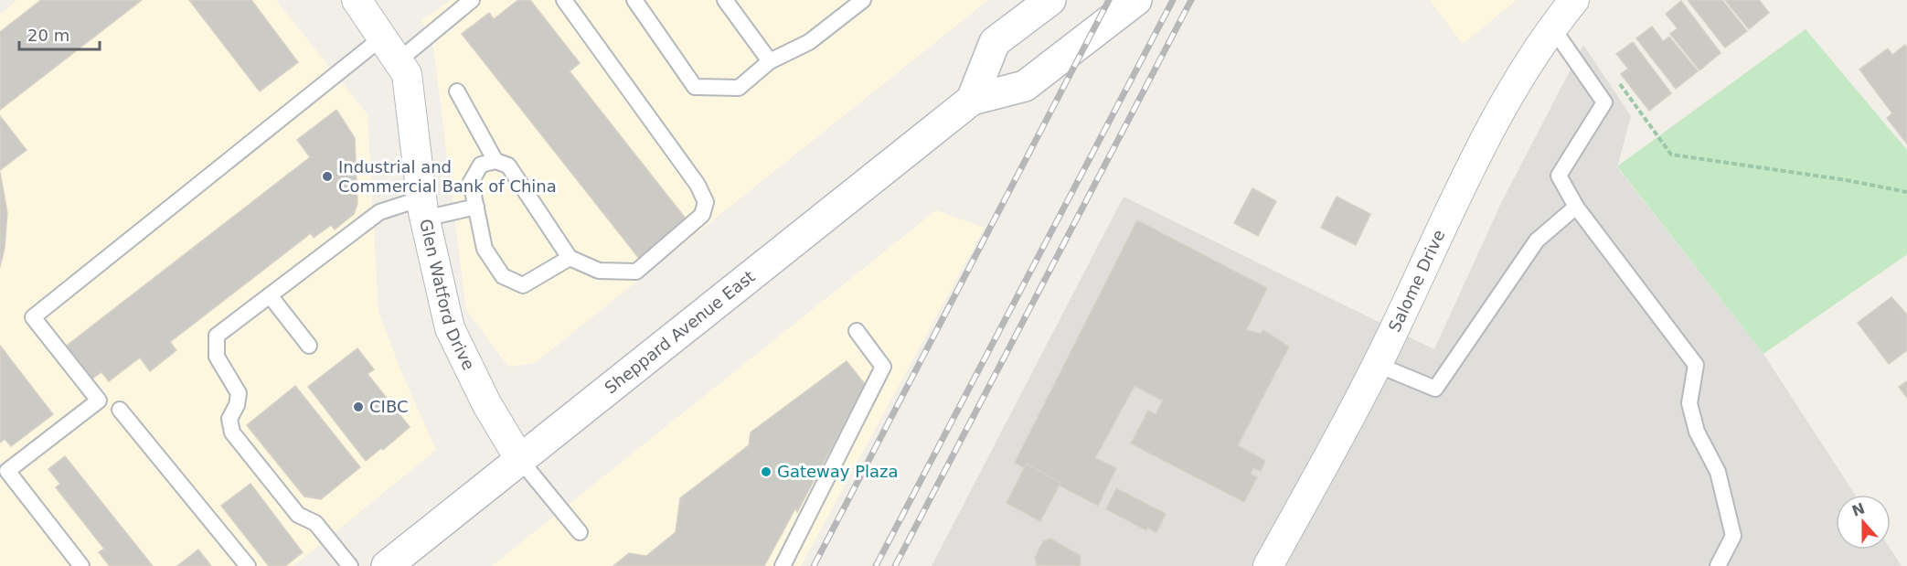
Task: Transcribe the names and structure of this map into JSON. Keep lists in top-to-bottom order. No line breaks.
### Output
{"streets":{"main road":["Sheppard Avenue East"],"street":["Salome Drive","Glen Watford Drive"]},"crossings":[["Glen Watford Drive","Sheppard Avenue East"]],"places":["Industrial and Commercial Bank of China","CIBC","Gateway Plaza"],"scale_bar":"20 m","north":"top"}
